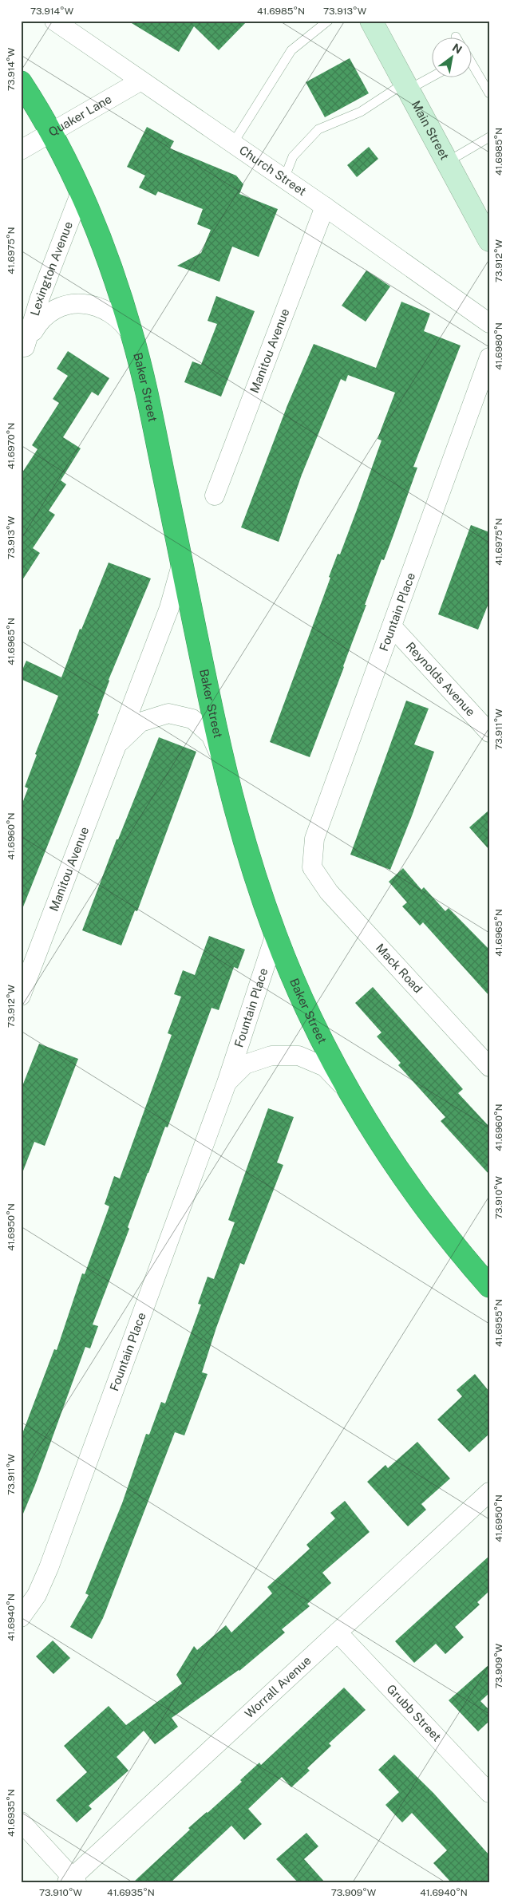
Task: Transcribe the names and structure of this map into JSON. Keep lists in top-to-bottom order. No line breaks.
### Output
{"streets":{"highway":["Baker Street"],"street":["Quaker Lane","Main Street","Church Street","Lexington Avenue","Manitou Avenue","Fountain Place","Reynolds Avenue","Mack Road","Worrall Avenue","Grubb Street"]},"crossings":[["Quaker Lane","Church Street"],["Quaker Lane","Baker Street"],["Church Street","Manitou Avenue"],["Lexington Avenue","Baker Street"],["Manitou Avenue","Baker Street"],["Baker Street","Fountain Place"],["Fountain Place","Reynolds Avenue"],["Fountain Place","Mack Road"],["Worrall Avenue","Grubb Street"]],"north":"top right","coordinates":["73.914°W","41.6985°N","73.913°W","41.6975°N","73.912°W","41.6980°N","41.6970°N","41.6965°N","73.911°W","41.6960°N","73.910°W","41.6950°N","41.6955°N","41.6940°N","73.909°W","41.6935°N"]}
